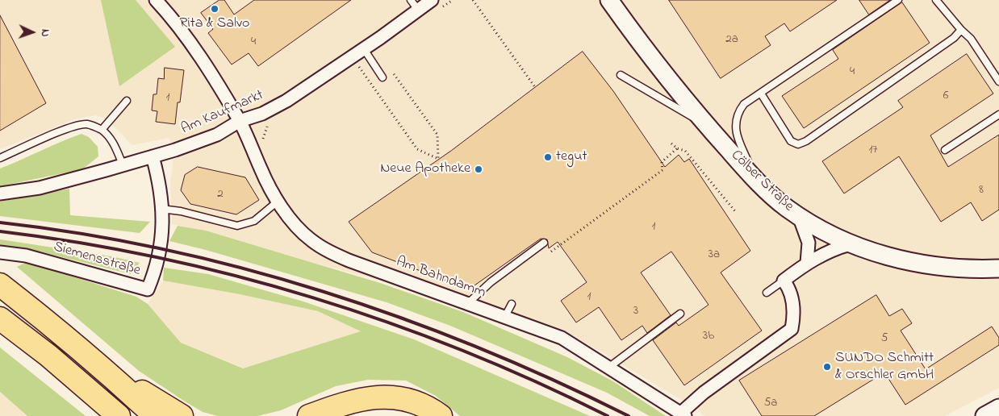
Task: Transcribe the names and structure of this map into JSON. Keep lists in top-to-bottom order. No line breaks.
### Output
{"streets":{"street":["Am Kaufmarkt","Cölber Straße","Siemensstraße","Am Bahndamm"]},"crossings":[["Am Kaufmarkt","Siemensstraße"],["Am Kaufmarkt","Am Bahndamm"]],"places":["Rita & Salvo","tegut","Neue Apotheke","SUNDO Schmitt & Orschler GmbH"],"house_numbers":["2a","4","4","6","1","17","8","2","1","3a","1","3","3b","5","5a"],"north":"right"}
